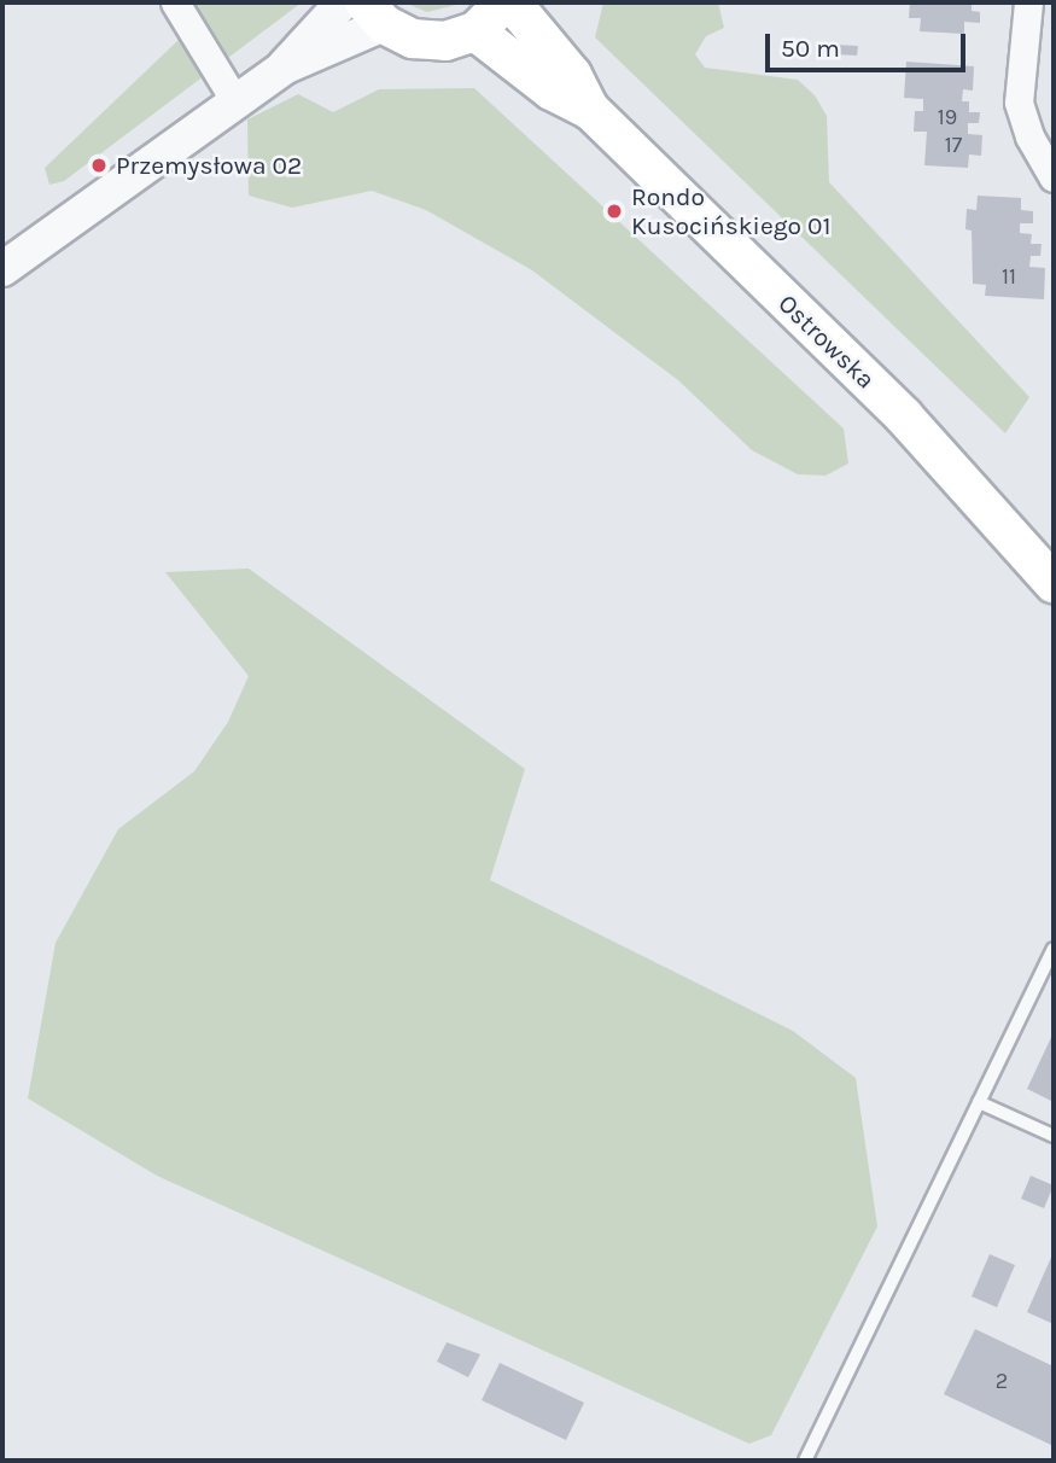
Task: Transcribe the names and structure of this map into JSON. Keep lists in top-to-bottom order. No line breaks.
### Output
{"streets":{"main road":["Ostrowska"]},"places":["Przemysłowa 02","Rondo Kusocińskiego 01"],"house_numbers":["19","17","11","2"],"scale_bar":"50 m"}
